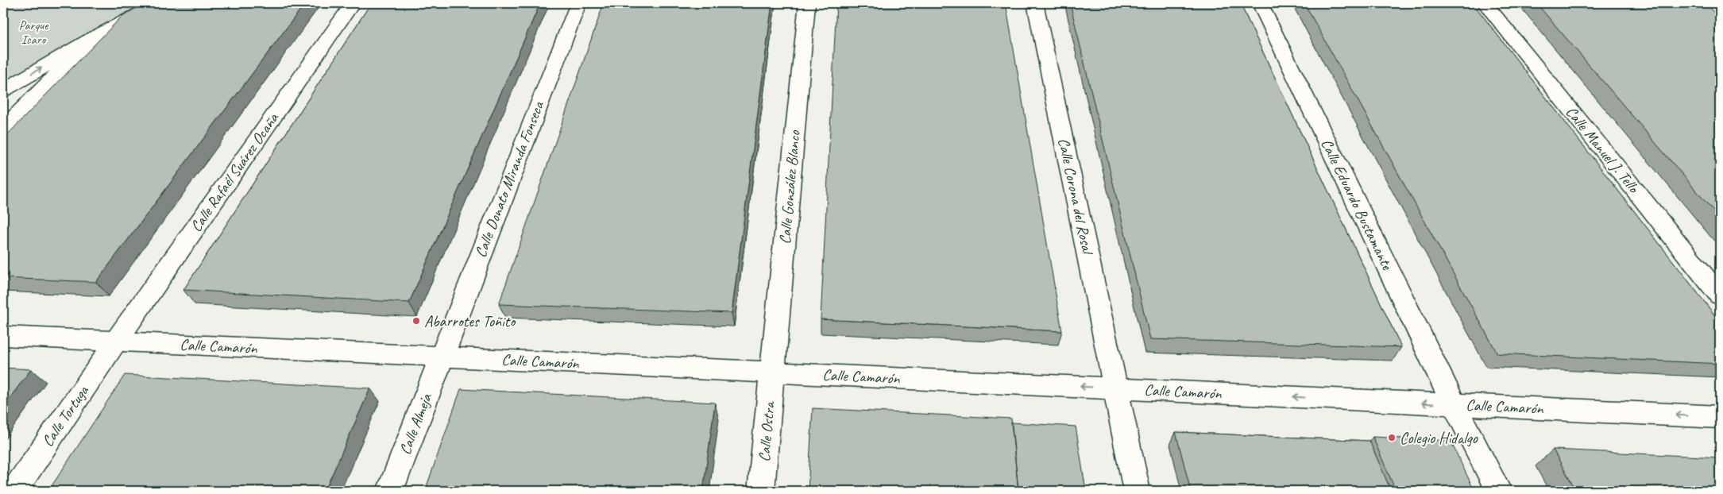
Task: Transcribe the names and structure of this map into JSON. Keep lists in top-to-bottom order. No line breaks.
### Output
{"streets":{"street":["Calle Manuel J. Tello","Calle Rafaél Suárez Ocaña","Calle Donato Miranda Fonseca","Calle González Blanco","Calle Corona del Rosal","Calle Eduardo Bustamante","Calle Camarón","Calle Tortuga","Calle Almeja","Calle Ostra"]},"crossings":[["Calle Rafaél Suárez Ocaña","Calle Camarón"],["Calle Rafaél Suárez Ocaña","Calle Tortuga"],["Calle Donato Miranda Fonseca","Calle Camarón"],["Calle Donato Miranda Fonseca","Calle Almeja"],["Calle González Blanco","Calle Camarón"],["Calle González Blanco","Calle Ostra"],["Calle Corona del Rosal","Calle Camarón"],["Calle Eduardo Bustamante","Calle Camarón"],["Calle Camarón","Calle Tortuga"],["Calle Camarón","Calle Almeja"],["Calle Camarón","Calle Ostra"]],"one_way":["Calle Camarón"],"parks":["Parque Icaro"],"places":["Abarrotes Toñito","Colegio Hidalgo"]}
